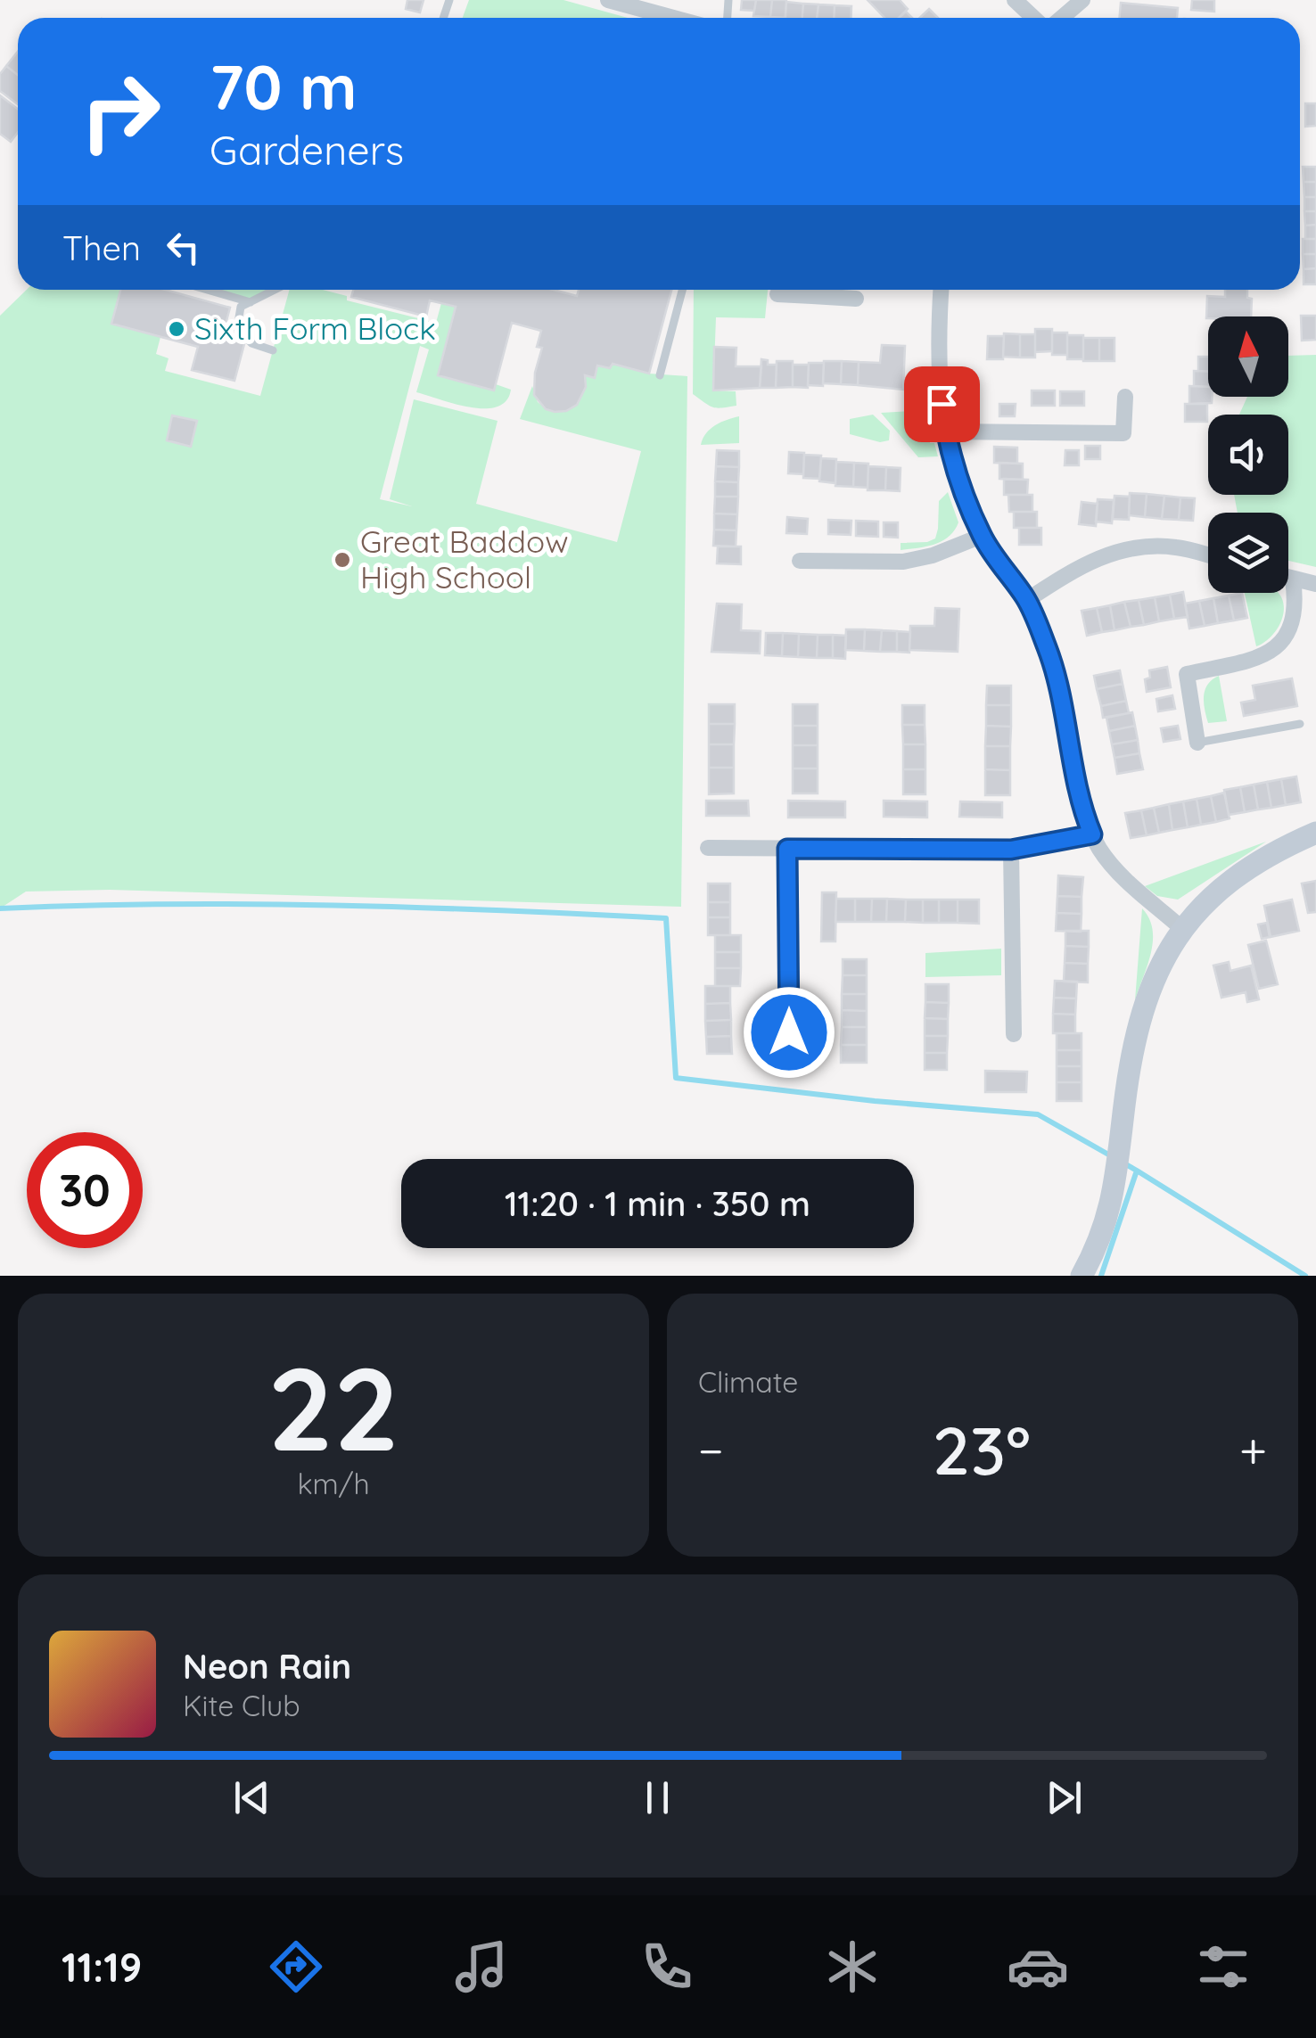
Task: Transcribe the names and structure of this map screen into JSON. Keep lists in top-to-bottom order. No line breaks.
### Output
{"places":["Sixth Form Block","Great Baddow High School"],"north":"top","page":{"turn":["70 m","Gardeners"],"then":"Then","limit":"30","trip":"11:20 · 1 min · 350 m","tile":[["22","km/h"],"Climate"],"heat":["−","23°","+"],"song":["Neon Rain","Kite Club"],"tabs":"11:19"}}
